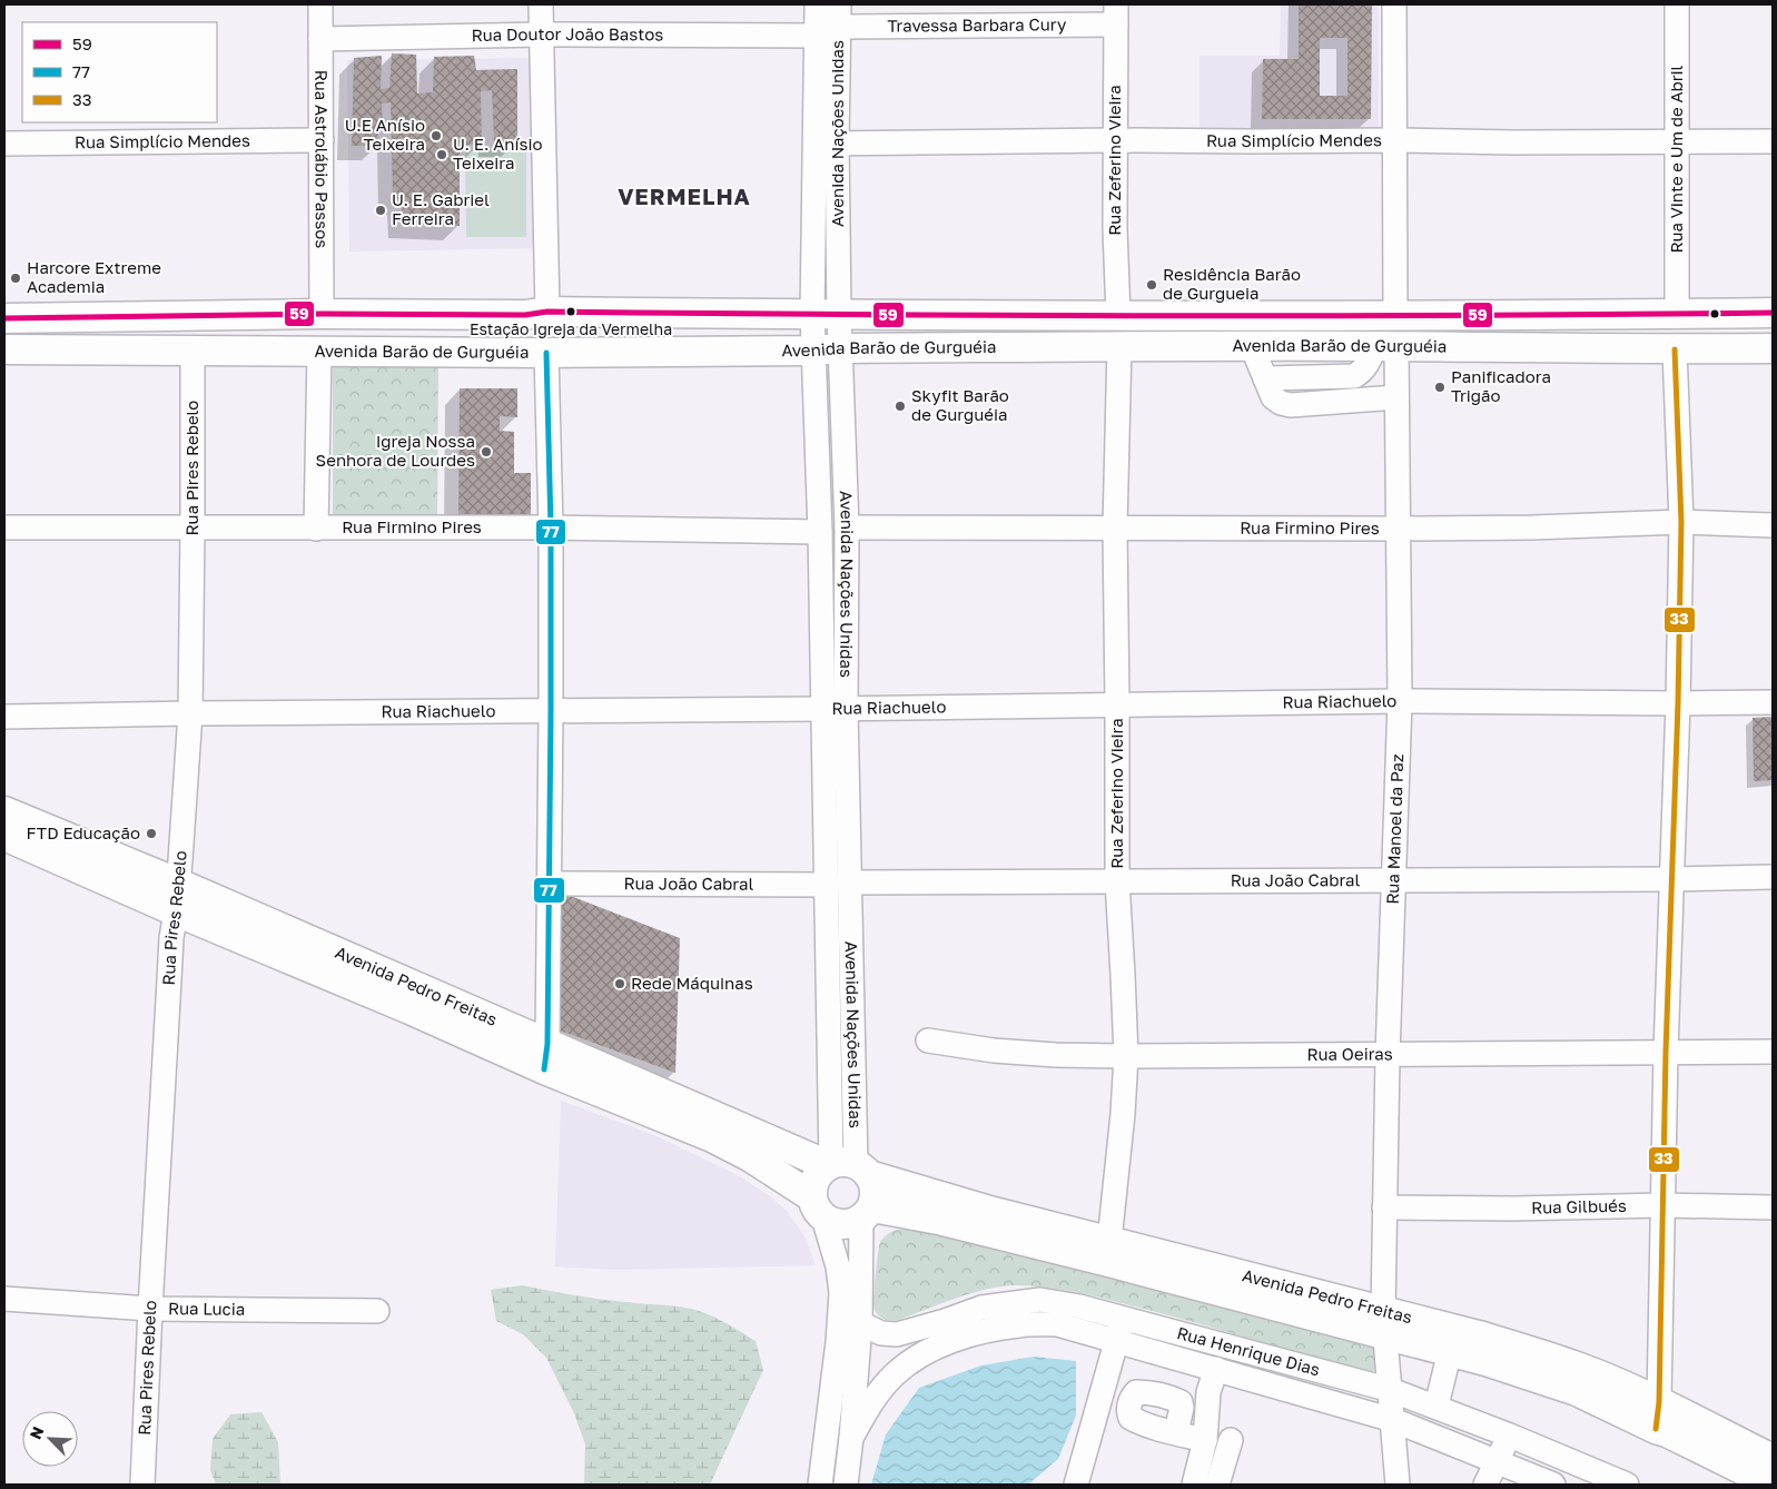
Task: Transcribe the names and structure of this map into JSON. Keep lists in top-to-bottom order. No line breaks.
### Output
{"streets":{"main road":["Avenida Barão de Gurguéia","Avenida Pedro Freitas"],"street":["Travessa Barbara Cury","Rua Doutor João Bastos","Avenida Nações Unidas","Rua Simplício Mendes","Rua Astrolábio Passos","Rua Vinte e Um de Abril","Rua Zeferino Vieira","Rua Pires Rebelo","Rua Firmino Pires","Rua Riachuelo","Rua Manoel da Paz","Rua João Cabral","Rua Oeiras","Rua Gilbués","Rua Lucia","Rua Henrique Dias"]},"crossings":[["Travessa Barbara Cury","Avenida Nações Unidas"],["Travessa Barbara Cury","Rua Zeferino Vieira"],["Rua Doutor João Bastos","Avenida Nações Unidas"],["Rua Doutor João Bastos","Rua Astrolábio Passos"],["Avenida Nações Unidas","Rua Simplício Mendes"],["Avenida Nações Unidas","Avenida Barão de Gurguéia"],["Avenida Nações Unidas","Rua Firmino Pires"],["Avenida Nações Unidas","Rua Riachuelo"],["Avenida Nações Unidas","Rua João Cabral"],["Avenida Nações Unidas","Avenida Pedro Freitas"],["Rua Simplício Mendes","Rua Astrolábio Passos"],["Rua Simplício Mendes","Rua Vinte e Um de Abril"],["Rua Simplício Mendes","Rua Zeferino Vieira"],["Rua Astrolábio Passos","Avenida Barão de Gurguéia"],["Rua Vinte e Um de Abril","Avenida Barão de Gurguéia"],["Rua Zeferino Vieira","Avenida Barão de Gurguéia"],["Rua Zeferino Vieira","Rua Firmino Pires"],["Rua Zeferino Vieira","Rua Riachuelo"],["Rua Zeferino Vieira","Rua João Cabral"],["Rua Zeferino Vieira","Avenida Pedro Freitas"],["Rua Zeferino Vieira","Rua Oeiras"],["Avenida Barão de Gurguéia","Rua Pires Rebelo"],["Avenida Barão de Gurguéia","Rua Manoel da Paz"],["Rua Pires Rebelo","Rua Firmino Pires"],["Rua Pires Rebelo","Rua Riachuelo"],["Rua Pires Rebelo","Avenida Pedro Freitas"],["Rua Pires Rebelo","Rua Lucia"],["Rua Firmino Pires","Rua Manoel da Paz"],["Rua Riachuelo","Rua Manoel da Paz"],["Rua Manoel da Paz","Rua João Cabral"],["Rua Manoel da Paz","Avenida Pedro Freitas"],["Rua Manoel da Paz","Rua Oeiras"],["Rua Manoel da Paz","Rua Gilbués"],["Rua Manoel da Paz","Rua Henrique Dias"]],"districts":["VERMELHA"],"places":["U.E Anísio Teixeira","U. E. Anísio Teixeira","U. E. Gabriel Ferreira","Harcore Extreme Academia","Residência Barão de Gurgueia","Estação Igreja da Vermelha","Panificadora Trigão","Skyfit Barão de Gurguéia","Igreja Nossa Senhora de Lourdes","FTD Educação","Rede Máquinas"],"lines":["transit line 59","transit line 33","transit line 77"],"legend":["59","77","33"],"north":"top left"}
